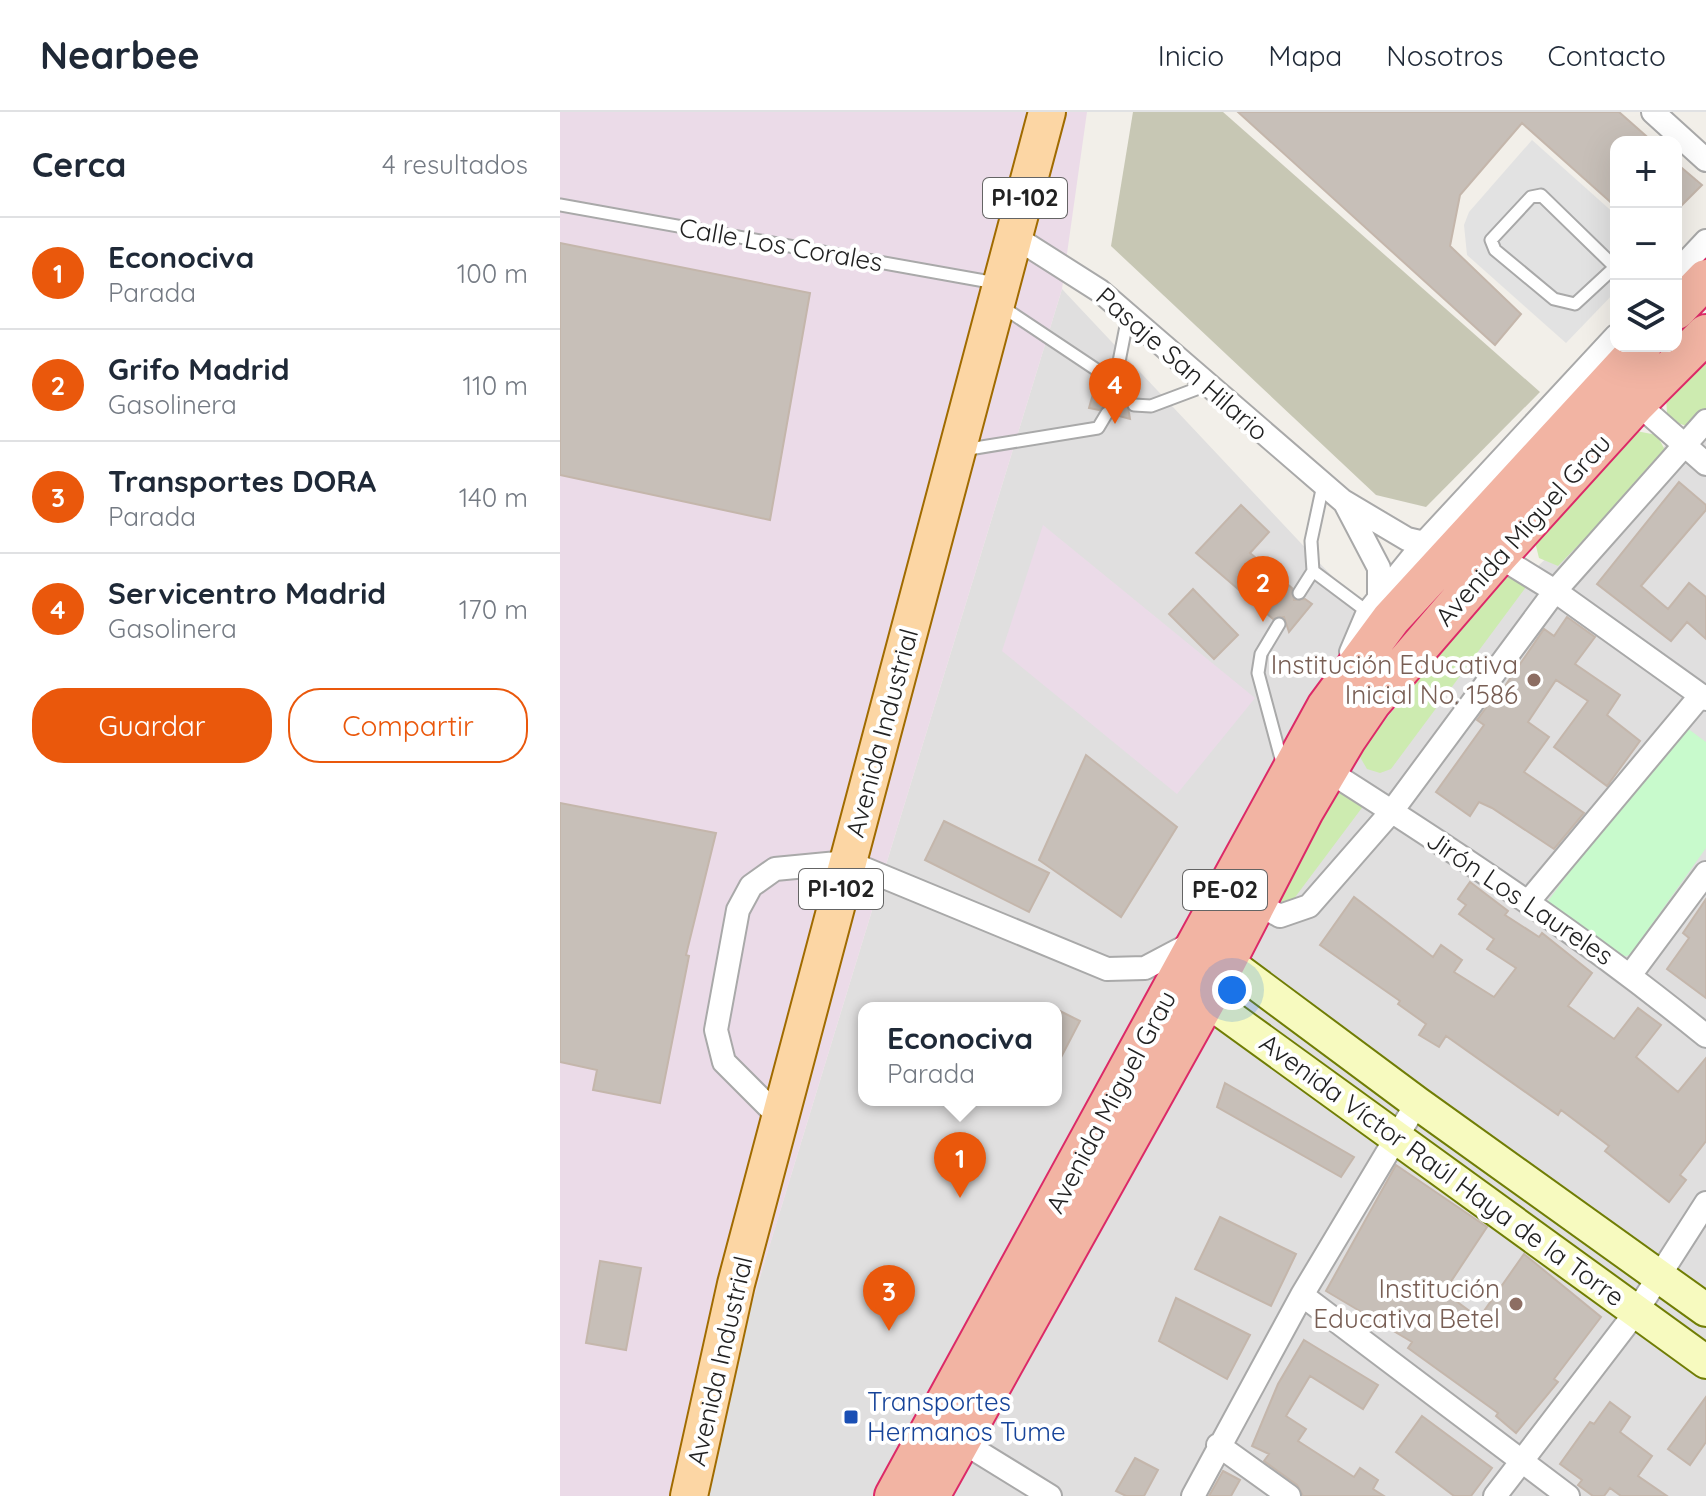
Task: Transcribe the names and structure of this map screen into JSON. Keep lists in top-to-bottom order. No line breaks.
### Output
{"streets":{"highway":["Avenida Miguel Grau","PE-02"],"main road":["PI-102","Avenida Industrial","Avenida Víctor Raúl Haya de la Torre"],"street":["Pasaje San Hilario","Jirón Los Laureles"],"lane":["Calle Los Corales"]},"crossings":[["Calle Los Corales","Avenida Industrial"],["Pasaje San Hilario","Avenida Miguel Grau"],["Pasaje San Hilario","Avenida Industrial"],["Avenida Miguel Grau","Jirón Los Laureles"],["Avenida Miguel Grau","Avenida Víctor Raúl Haya de la Torre"]],"places":{"other":["Institución Educativa Inicial No. 1586","Institución Educativa Betel"],"transit":["Transportes Hermanos Tume"]},"page":{"header":"Nearbee","nav":["Inicio","Mapa","Nosotros","Contacto"],"heading":["Cerca","4 resultados"],"map_buttons":["+","−"],"list":[{"mark":"1","name":"Econociva","note":"Parada","value":"100 m"},{"mark":"2","name":"Grifo Madrid","note":"Gasolinera","value":"110 m"},{"mark":"3","name":"Transportes DORA","note":"Parada","value":"140 m"},{"mark":"4","name":"Servicentro Madrid","note":"Gasolinera","value":"170 m"}],"pins":["4","2","1","3"],"buttons":["Guardar","Compartir"],"popup":["Econociva","Parada"]}}
